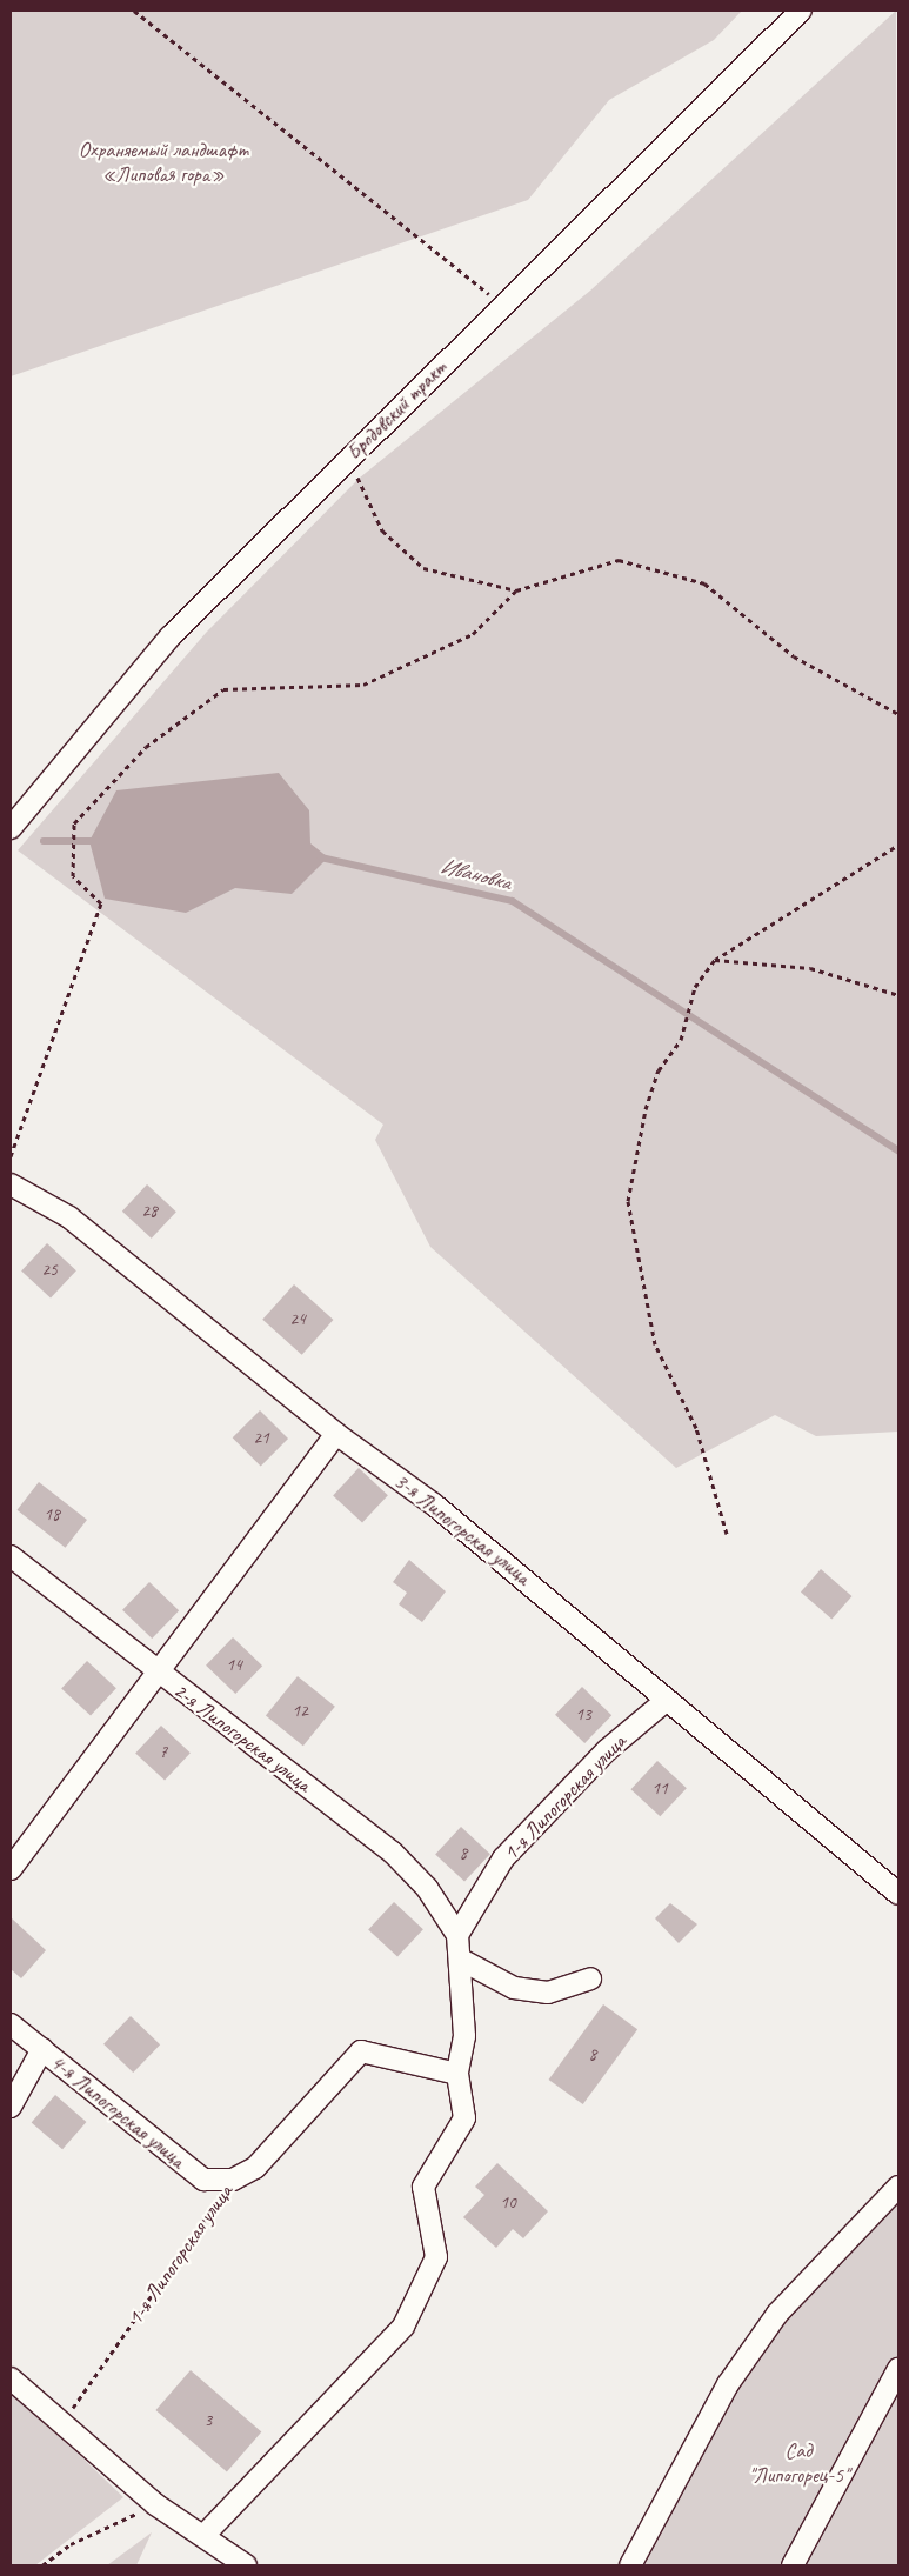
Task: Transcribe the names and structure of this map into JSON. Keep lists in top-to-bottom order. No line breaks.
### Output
{"streets":{"street":["Бродовский тракт","3-я Липогорская улица","2-я Липогорская улица","1-я Липогорская улица","4-я Липогорская улица"]},"crossings":[["3-я Липогорская улица","1-я Липогорская улица"],["2-я Липогорская улица","1-я Липогорская улица"],["1-я Липогорская улица","4-я Липогорская улица"]],"water":["Ивановка"],"parks":["Охраняемый ландшафт «Липовая гора»","Сад \"Липогорец-5\""],"house_numbers":["28","25","24","21","18","14","12","13","7","11","8","8","10","3"]}
